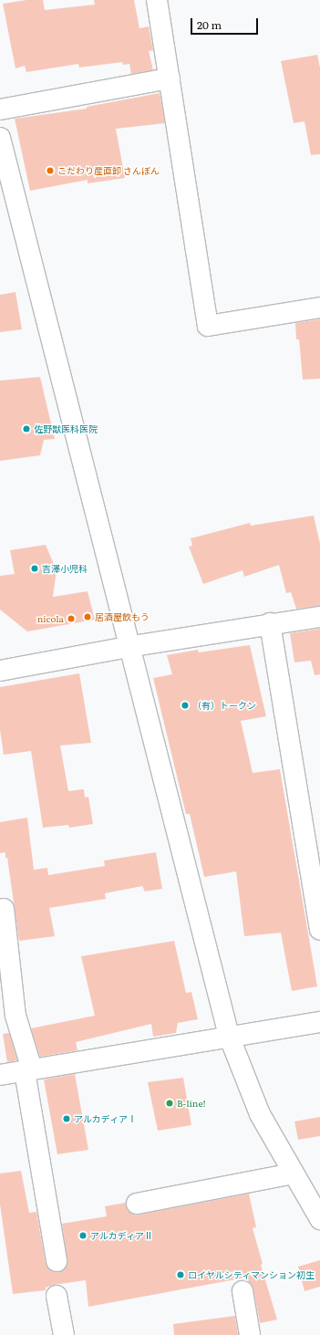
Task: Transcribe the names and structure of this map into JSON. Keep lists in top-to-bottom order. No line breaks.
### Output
{"places":["こだわり産直卸 さんぼん","佐野獣医科医院","吉澤小児科","居酒屋飲もう","nicola","（有）トークン","B-line!","アルカディアⅠ","アルカディアⅡ","ロイヤルシティマンション初生"],"scale_bar":"20 m"}
